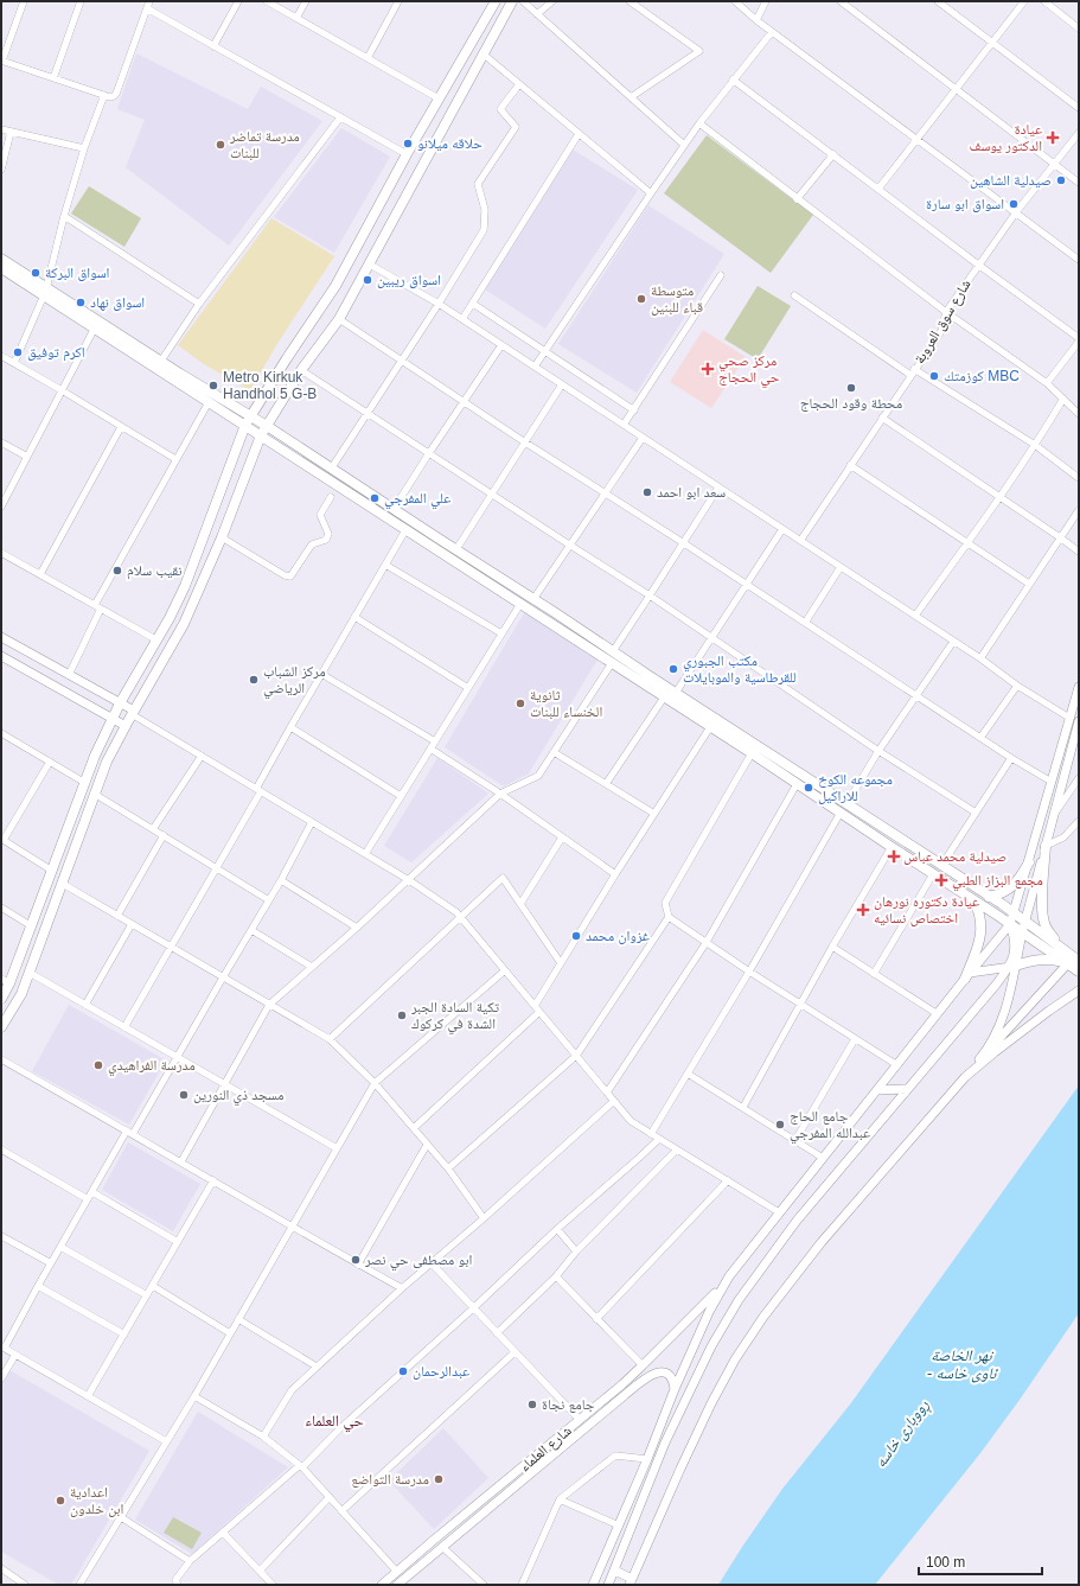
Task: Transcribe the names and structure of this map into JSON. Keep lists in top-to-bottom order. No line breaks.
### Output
{"streets":{"street":["شارع سوق العروبة","شارع العلماء"]},"districts":["حي العلماء"],"water":["نهر الخاصة - ئاوی خاسە","ڕووباری خاسە"],"places":{"health":["عيادة الدكتور يوسف","مركز صحي حي الحجاج","صيدلية محمد عباس","مجمع البزاز الطبي","عيادة دكتوره نورهان اختصاص نسائيه"],"other":["حلاقه ميلانو","مدرسة تماضر للبنات","صيدلية الشاهين","اسواق ابو سارة","اسواق البركة","اسواق ريبين","متوسطة قباء للبنين","اسواق نهاد","اكرم توفيق","كوزمتك MBC","Metro Kirkuk Handhol 5 G-B","محطة وقود الحجاج","سعد ابو احمد","علي المفرجي","نقيب سلام","مكتب الجبوري للقرطاسية والموبايلات","مركز الشباب الرياضي","ثانوية الخنساء للبنات","مجموعه الكوخ للاراكيل","غزوان محمد","تكية السادة الجبر الشدة في كركوك","مدرسة الفراهيدي","مسجد ذي النورين","جامع الحاج عبدالله المفرجي","ابو مصطفى حي نصر","عبدالرحمان","جامع نجاة","مدرسة التواضع","اعدادية ابن خلدون"]},"scale_bar":"100 m"}
